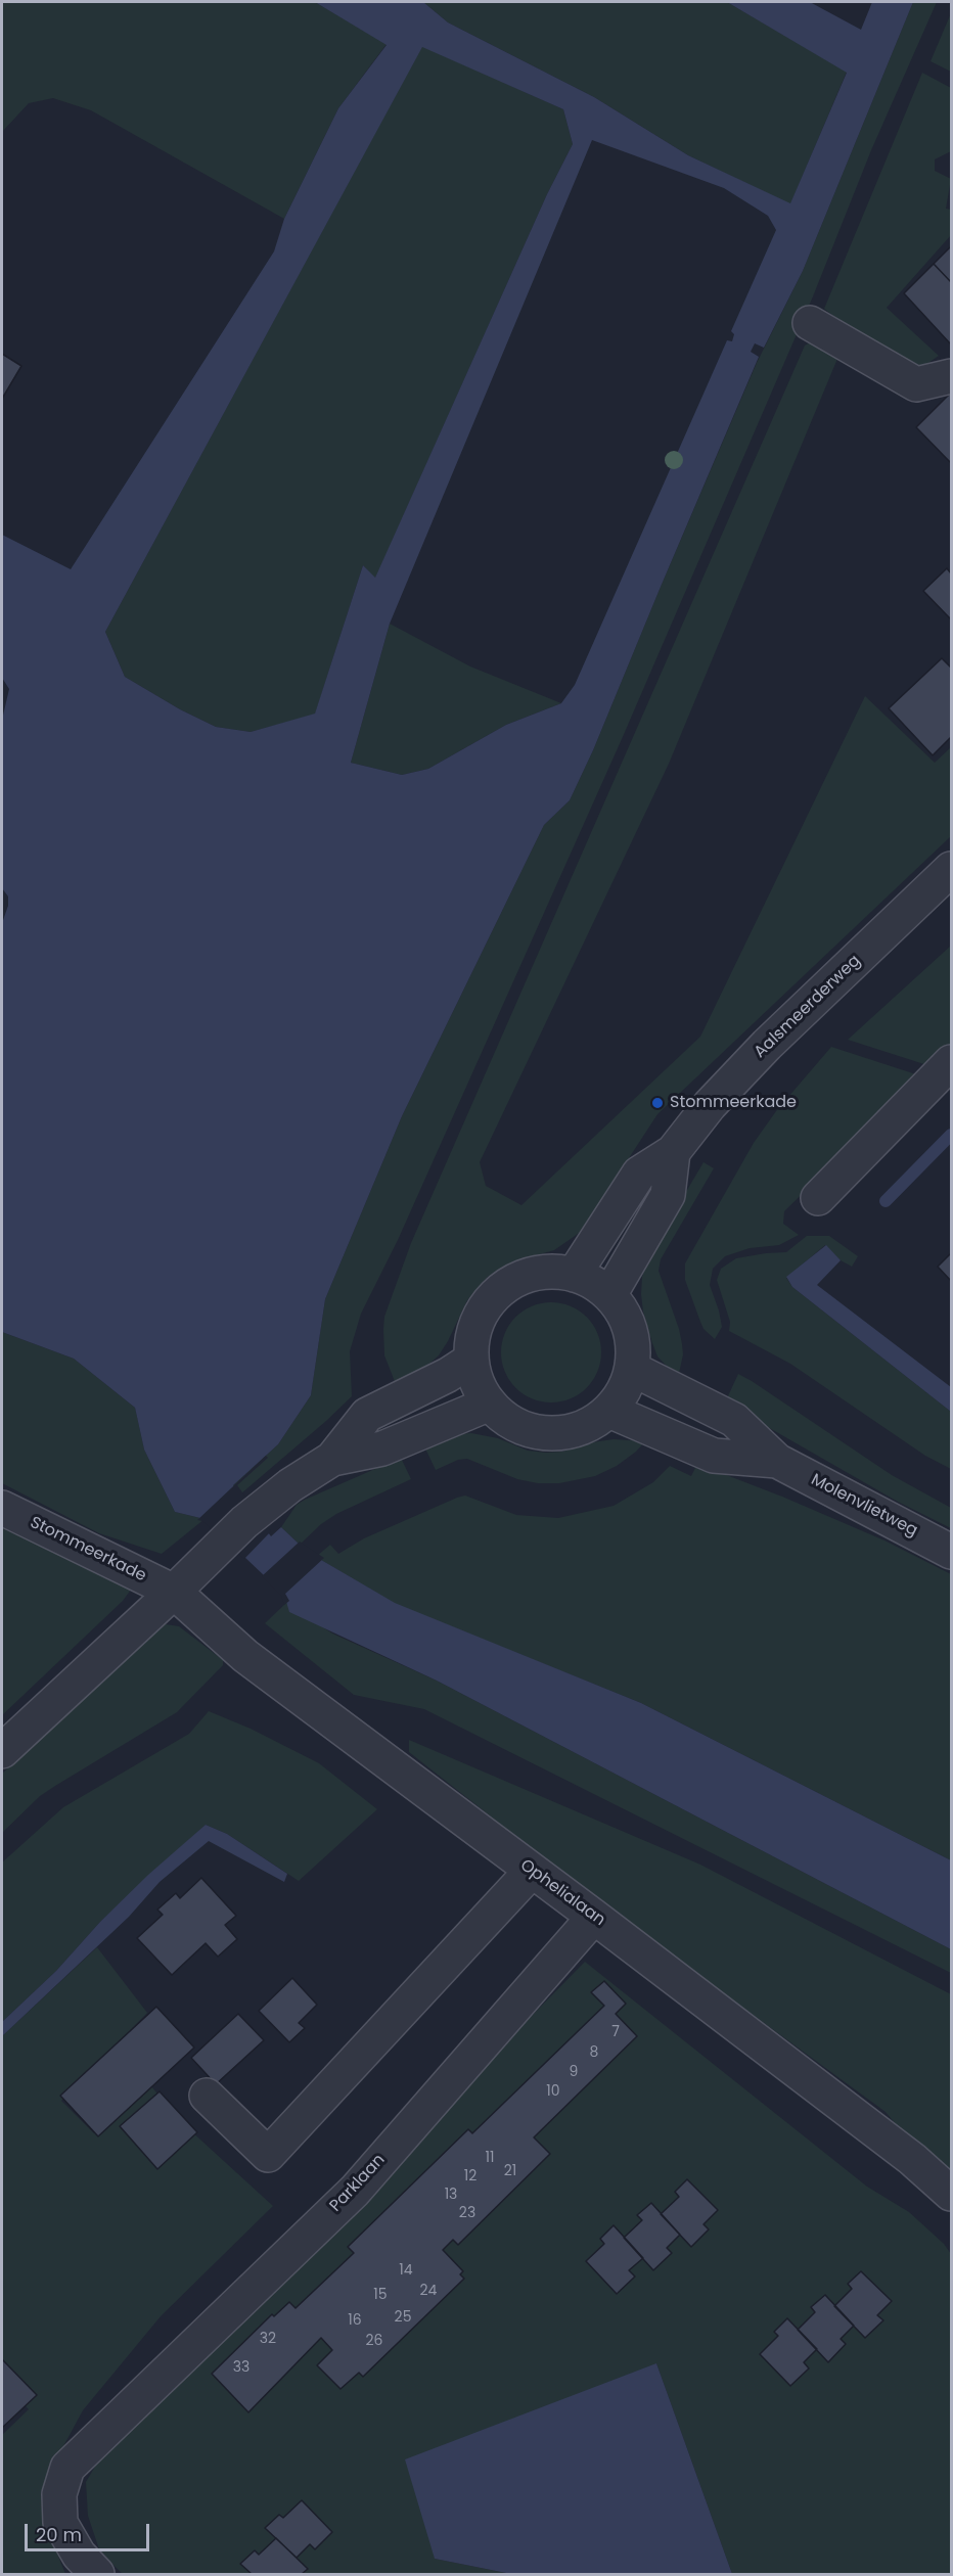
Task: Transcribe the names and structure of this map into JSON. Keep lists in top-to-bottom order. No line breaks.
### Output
{"streets":{"street":["Aalsmeerderweg","Molenvlietweg","Stommeerkade","Ophelialaan","Parklaan"]},"crossings":[["Aalsmeerderweg","Molenvlietweg"],["Stommeerkade","Ophelialaan"],["Ophelialaan","Parklaan"]],"places":["Stommeerkade"],"house_numbers":["7","8","9","10","11","21","12","13","23","14","24","15","25","16","32","26","33"],"scale_bar":"20 m"}
